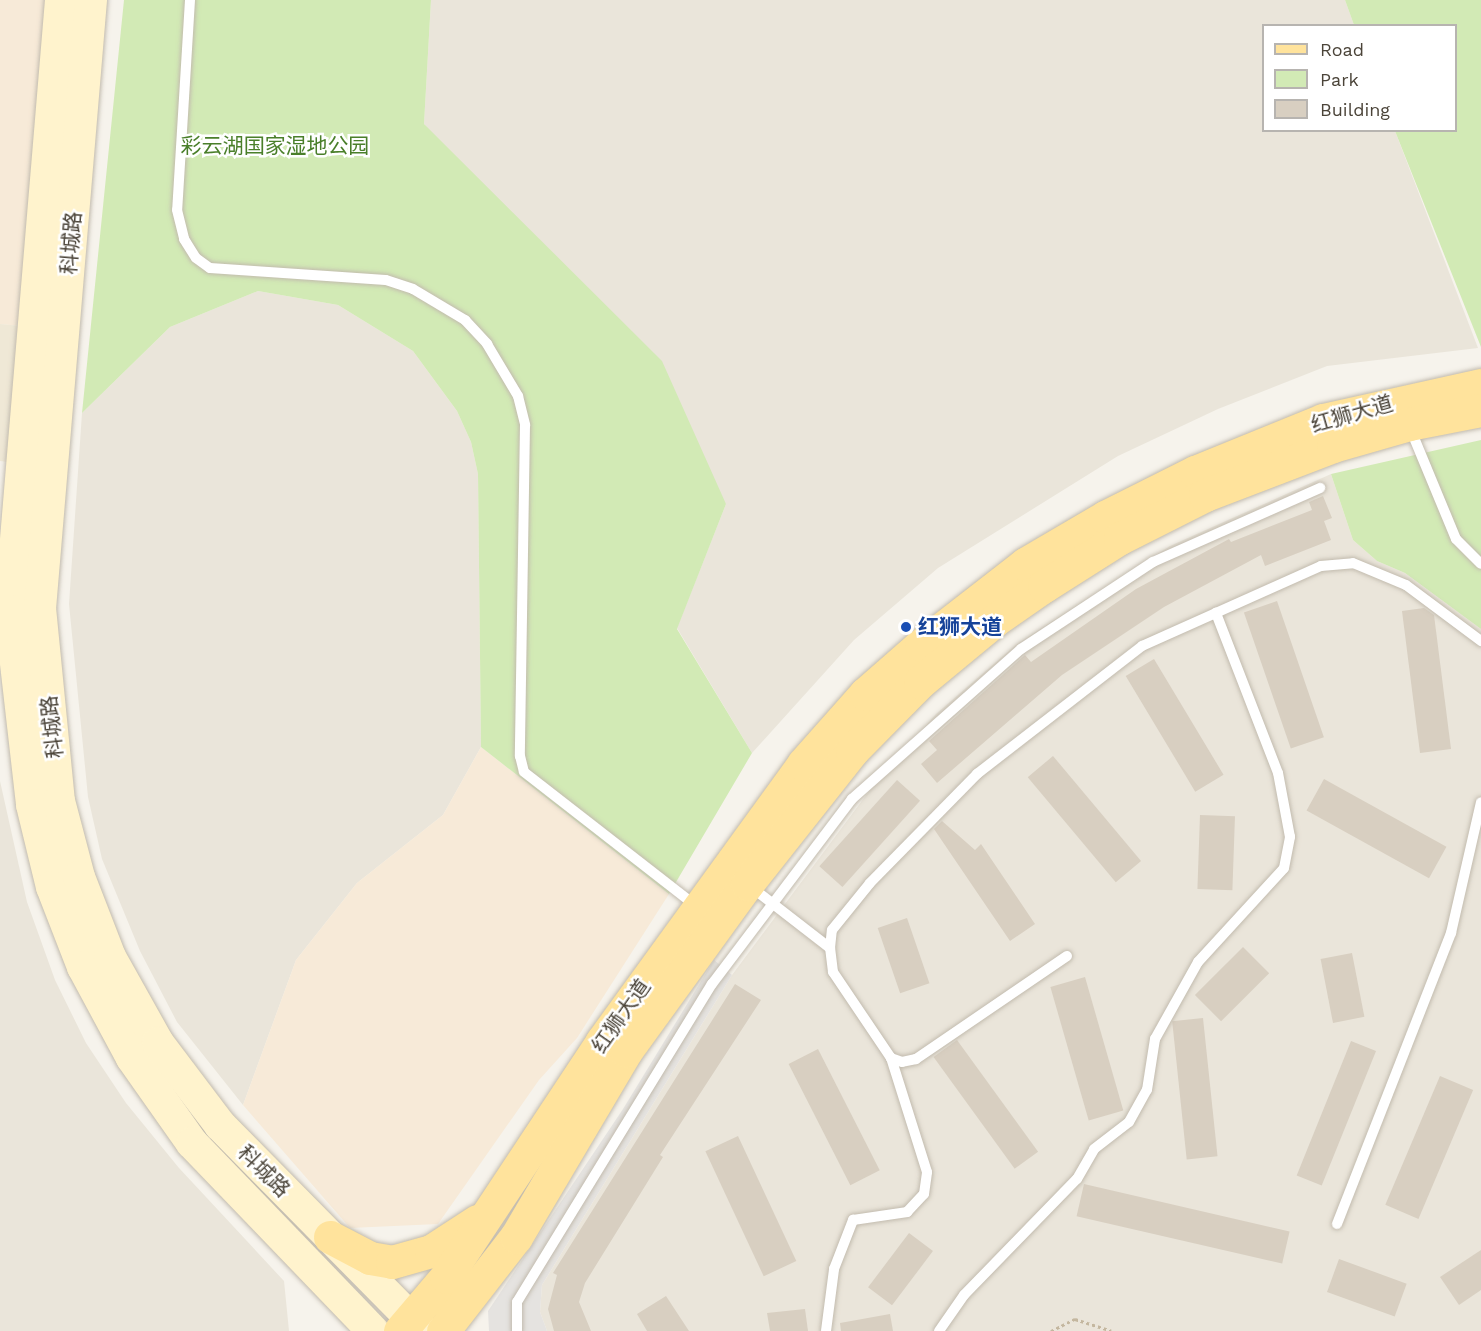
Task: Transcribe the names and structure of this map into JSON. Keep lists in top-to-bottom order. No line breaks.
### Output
{"streets":{"main road":["科城路","红狮大道"]},"crossings":[["科城路","红狮大道"]],"parks":["彩云湖国家湿地公园"],"places":["红狮大道"],"legend":["Road","Park","Building"]}
